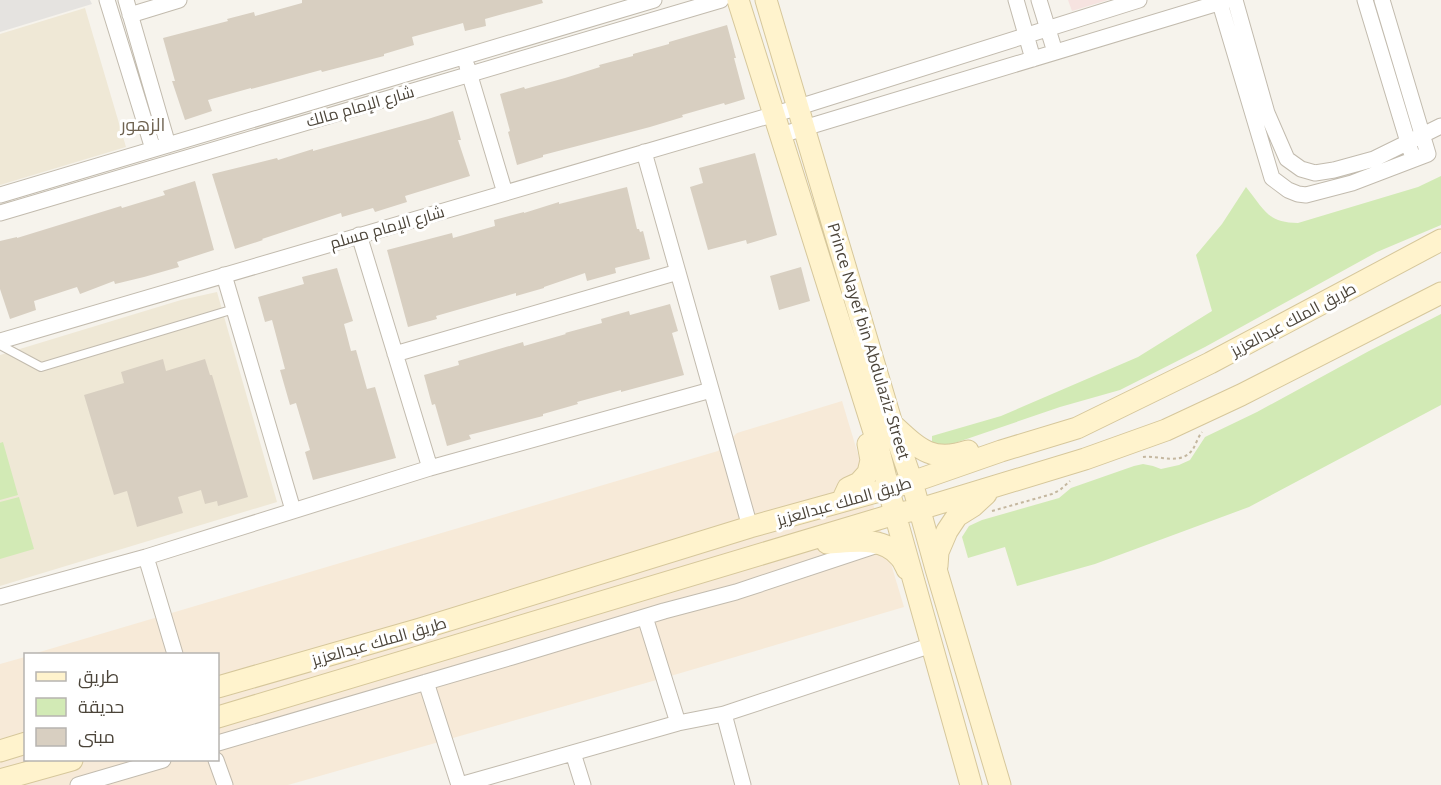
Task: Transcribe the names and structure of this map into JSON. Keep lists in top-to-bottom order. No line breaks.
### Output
{"streets":{"main road":["طريق الملك عبدالعزيز","Prince Nayef bin Abdulaziz Street"],"street":["شارع الإمام مالك","شارع الإمام مسلم"]},"crossings":[["شارع الإمام مسلم","Prince Nayef bin Abdulaziz Street"],["طريق الملك عبدالعزيز","Prince Nayef bin Abdulaziz Street"]],"districts":["الزهور"],"legend":["طريق","حديقة","مبنى"]}
